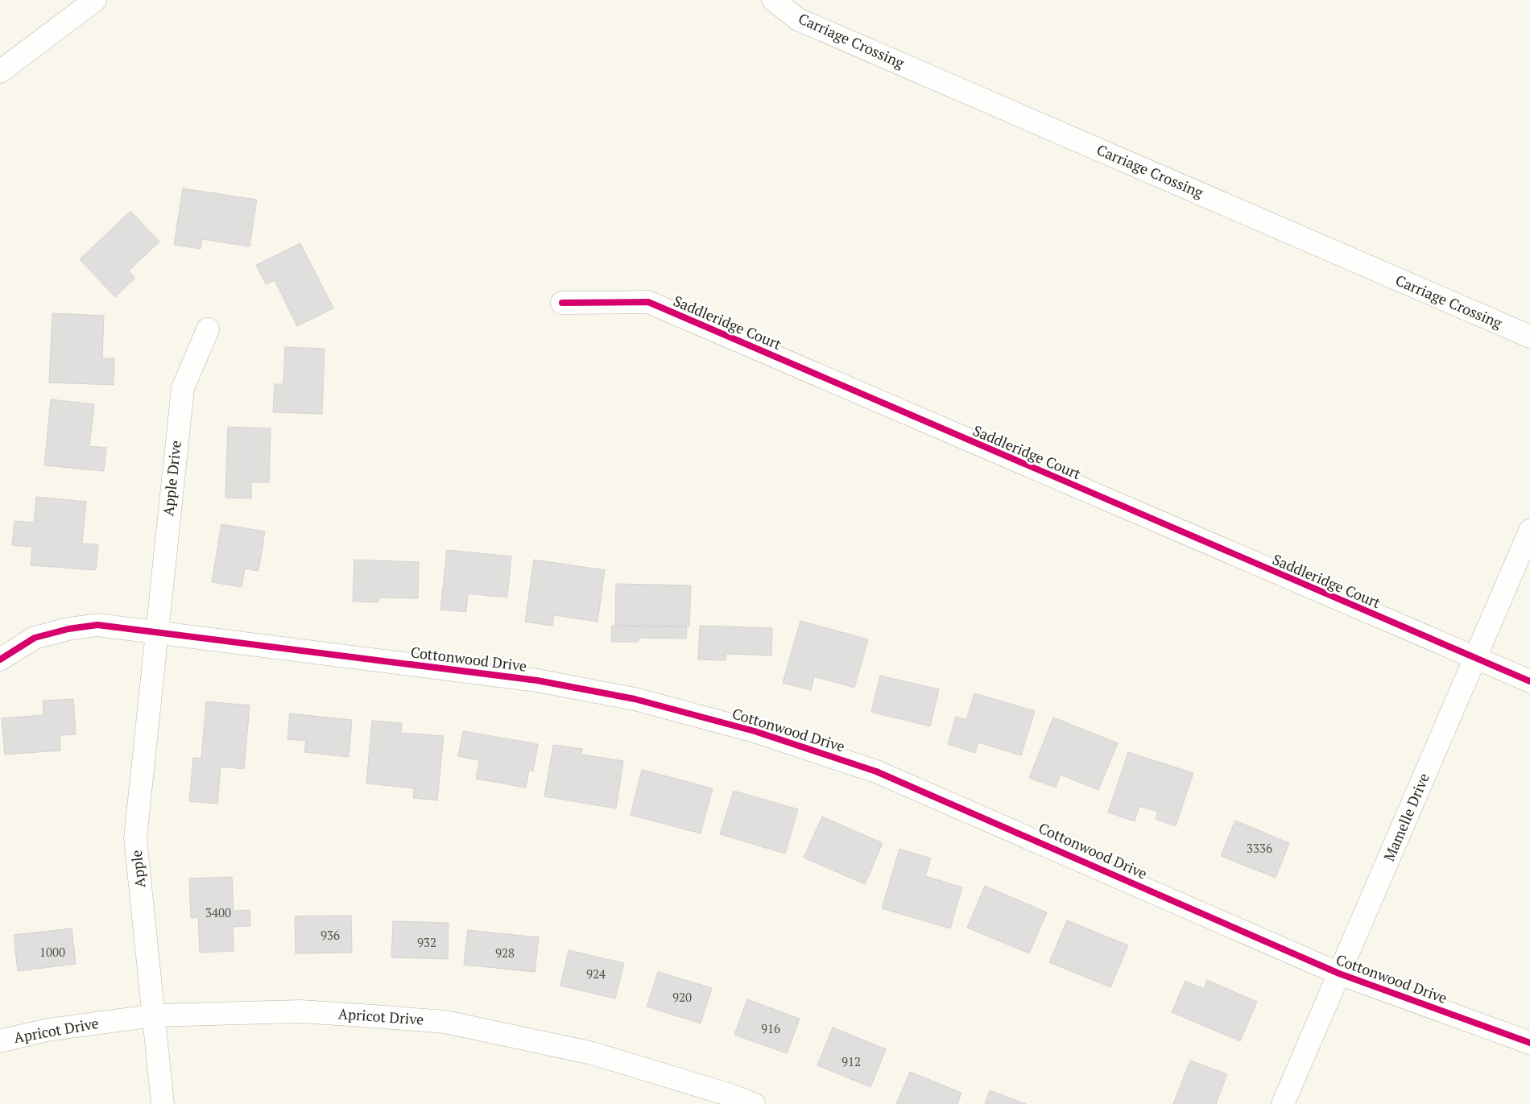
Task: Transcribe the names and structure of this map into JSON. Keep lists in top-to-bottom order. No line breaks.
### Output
{"streets":{"street":["Carriage Crossing","Saddleridge Court","Apple Drive","Cottonwood Drive","Mamelle Drive","Apple","Apricot Drive"]},"crossings":[["Saddleridge Court","Mamelle Drive"],["Apple Drive","Cottonwood Drive"],["Apple Drive","Apple"],["Cottonwood Drive","Mamelle Drive"],["Cottonwood Drive","Apple"],["Apple","Apricot Drive"]],"house_numbers":["3336","3400","936","932","1000","928","924","920","916","912"]}
